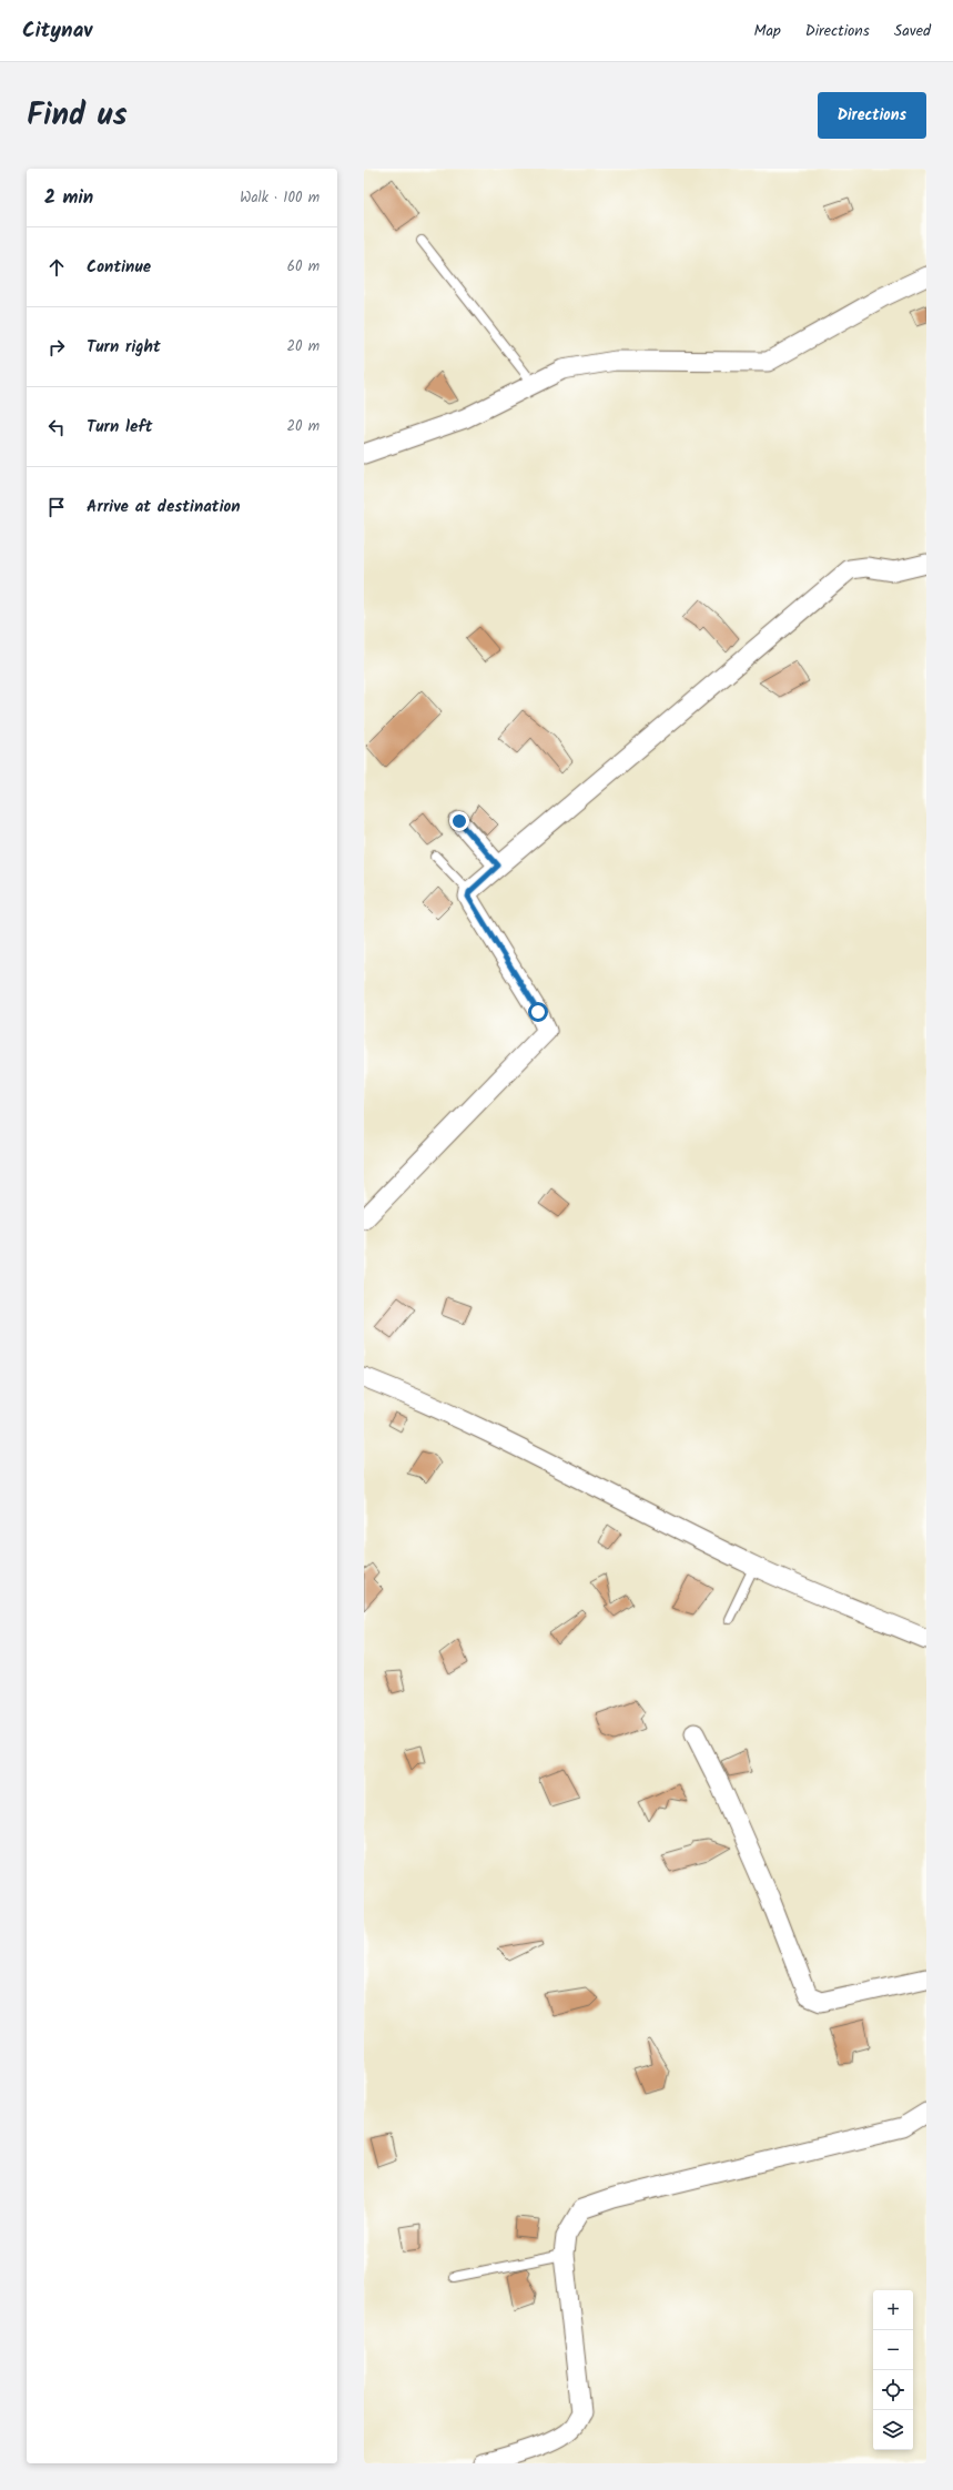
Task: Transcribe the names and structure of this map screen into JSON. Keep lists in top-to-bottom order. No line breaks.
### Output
{"page":{"header":"Citynav","nav":["Map","Directions","Saved"],"title":"Find us","buttons":"Directions","heading":["2 min","Walk · 100 m"],"list":[["Continue","60 m"],["Turn right","20 m"],["Turn left","20 m"],"Arrive at destination"],"map_buttons":["+","−"]}}
